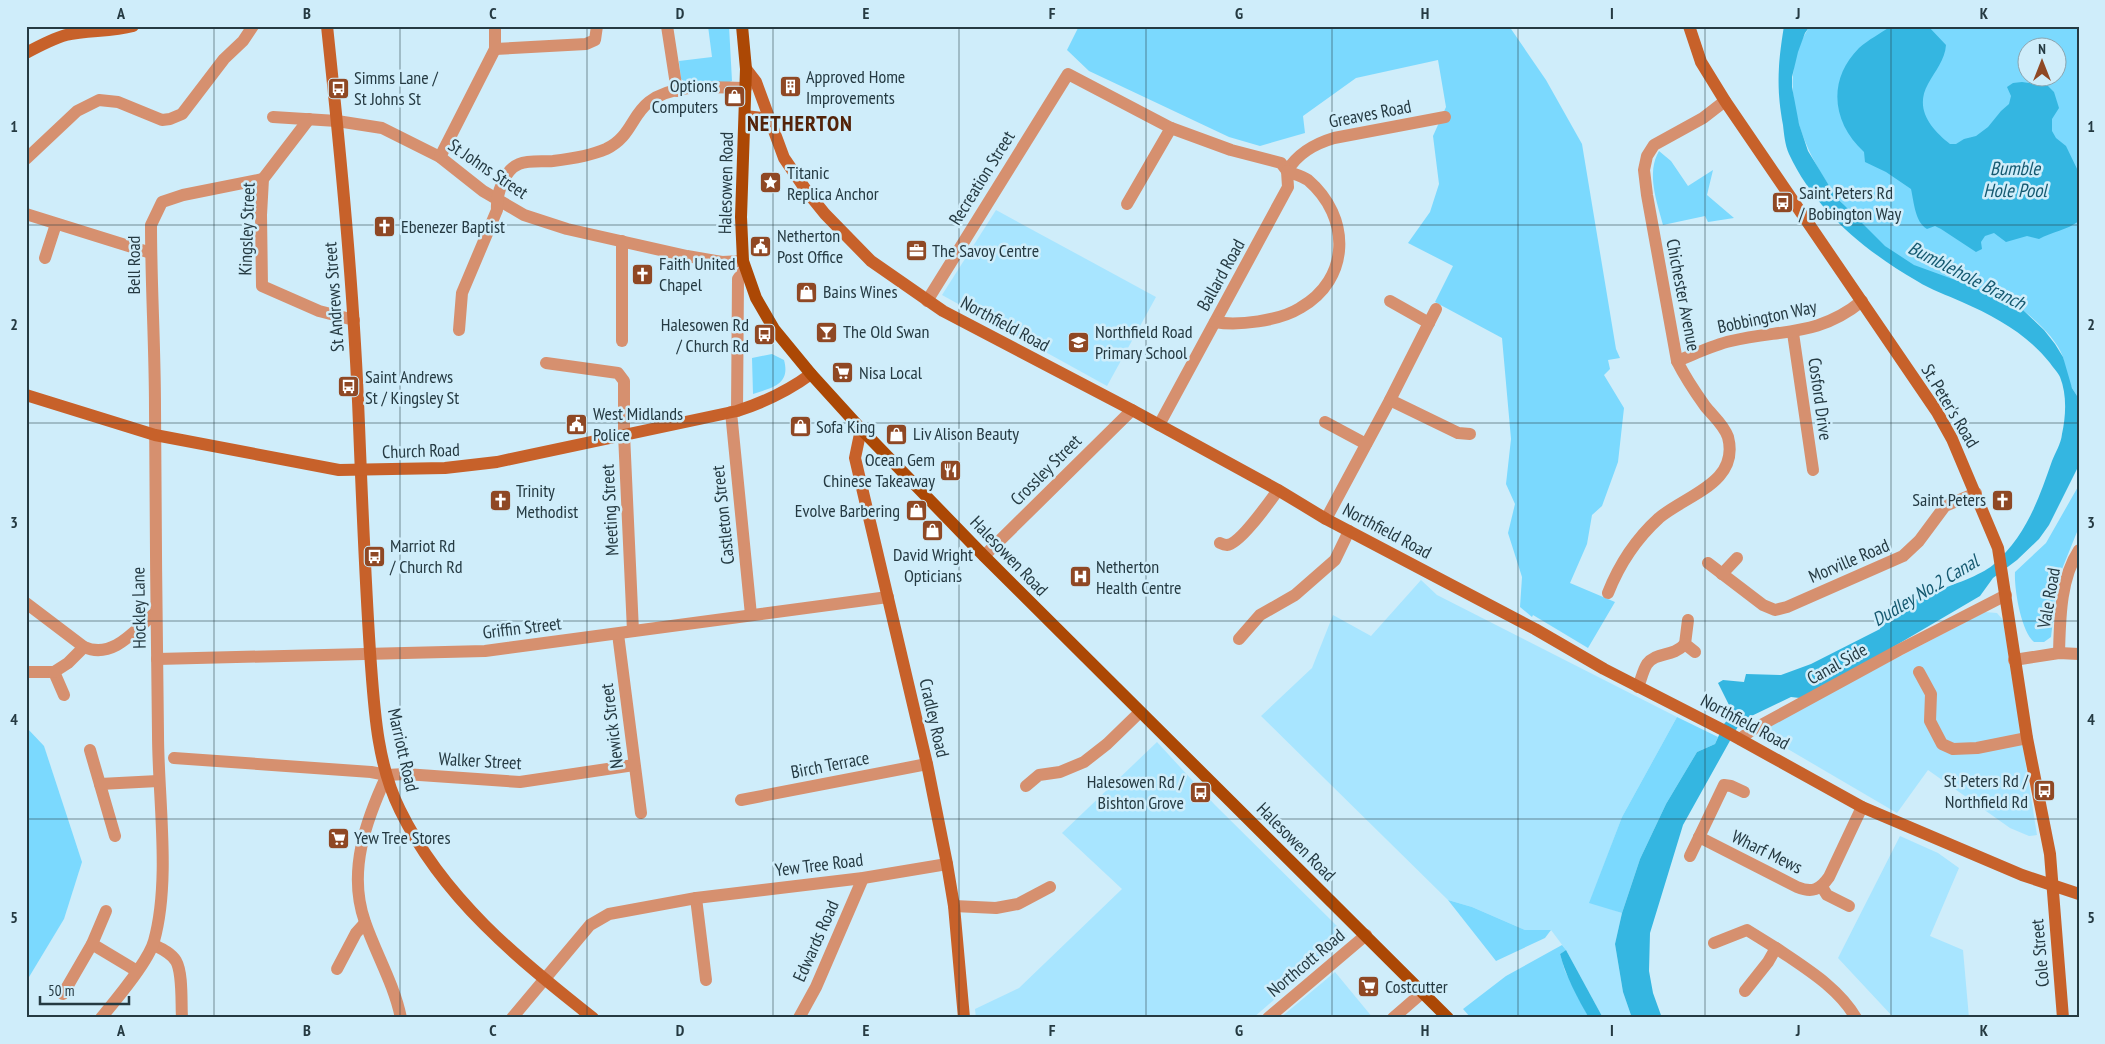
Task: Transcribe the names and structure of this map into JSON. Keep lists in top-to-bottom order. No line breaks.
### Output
{"streets":{"main road":["Halesowen Road"],"street":["Greaves Road","St Johns Street","Recreation Street","Kingsley Street","Bell Road","Ballard Road","Chichester Avenue","St Andrews Street","Bobbington Way","Northfield Road","Cosford Drive","St. Peter's Road","Church Road","Crossley Street","Meeting Street","Castleton Street","Morville Road","Vale Road","Hockley Lane","Griffin Street","Canal Side","Cradley Road","Newick Street","Marriott Road","Walker Street","Birch Terrace","Wharf Mews","Yew Tree Road","Edwards Road","Cole Street","Northcott Road"]},"crossings":[["Greaves Road","Ballard Road"],["St Johns Street","Halesowen Road"],["St Johns Street","Kingsley Street"],["St Johns Street","St Andrews Street"],["St Johns Street","Castleton Street"],["Recreation Street","Northfield Road"],["Halesowen Road","Northfield Road"],["Halesowen Road","Church Road"],["Halesowen Road","Crossley Street"],["Halesowen Road","Castleton Street"],["Halesowen Road","Cradley Road"],["Halesowen Road","Northcott Road"],["Kingsley Street","Bell Road"],["Kingsley Street","St Andrews Street"],["Bell Road","Church Road"],["Bell Road","Hockley Lane"],["Ballard Road","Northfield Road"],["Chichester Avenue","Bobbington Way"],["Chichester Avenue","St. Peter's Road"],["St Andrews Street","Church Road"],["St Andrews Street","Marriott Road"],["Bobbington Way","Cosford Drive"],["Bobbington Way","St. Peter's Road"],["Northfield Road","St. Peter's Road"],["Northfield Road","Crossley Street"],["Northfield Road","Canal Side"],["Northfield Road","Cole Street"],["St. Peter's Road","Morville Road"],["St. Peter's Road","Canal Side"],["St. Peter's Road","Cole Street"],["Church Road","Meeting Street"],["Church Road","Castleton Street"],["Church Road","Hockley Lane"],["Church Road","Marriott Road"],["Meeting Street","Griffin Street"],["Castleton Street","Griffin Street"],["Hockley Lane","Griffin Street"],["Griffin Street","Cradley Road"],["Griffin Street","Newick Street"],["Griffin Street","Marriott Road"],["Cradley Road","Birch Terrace"],["Cradley Road","Yew Tree Road"],["Newick Street","Walker Street"],["Marriott Road","Walker Street"],["Marriott Road","Yew Tree Road"],["Yew Tree Road","Edwards Road"]],"districts":["NETHERTON"],"water":["Bumble Hole Pool","Bumblehole Branch","Dudley No.2 Canal"],"places":{"building":["Approved Home Improvements"],"bus stop":["Simms Lane / St Johns St","Saint Peters Rd / Bobington Way","Halesowen Rd / Church Rd","Saint Andrews St / Kingsley St","Marriot Rd / Church Rd","St Peters Rd / Northfield Rd","Halesowen Rd / Bishton Grove"],"shop":["Options Computers","Bains Wines","Sofa King","Liv Alison Beauty","Evolve Barbering","David Wright Opticians"],"place":["Titanic Replica Anchor"],"church":["Ebenezer Baptist","Faith United Chapel","Saint Peters","Trinity Methodist"],"public building":["Netherton Post Office","West Midlands Police"],"office":["The Savoy Centre"],"bar":["The Old Swan"],"school or university":["Northfield Road Primary School"],"supermarket":["Nisa Local","Yew Tree Stores","Costcutter"],"restaurant":["Ocean Gem Chinese Takeaway"],"hospital":["Netherton Health Centre"]},"scale_bar":"50 m","north":"top","grid":{"columns":["A","B","C","D","E","F","G","H","I","J","K"],"rows":["1","2","3","4","5"]}}
